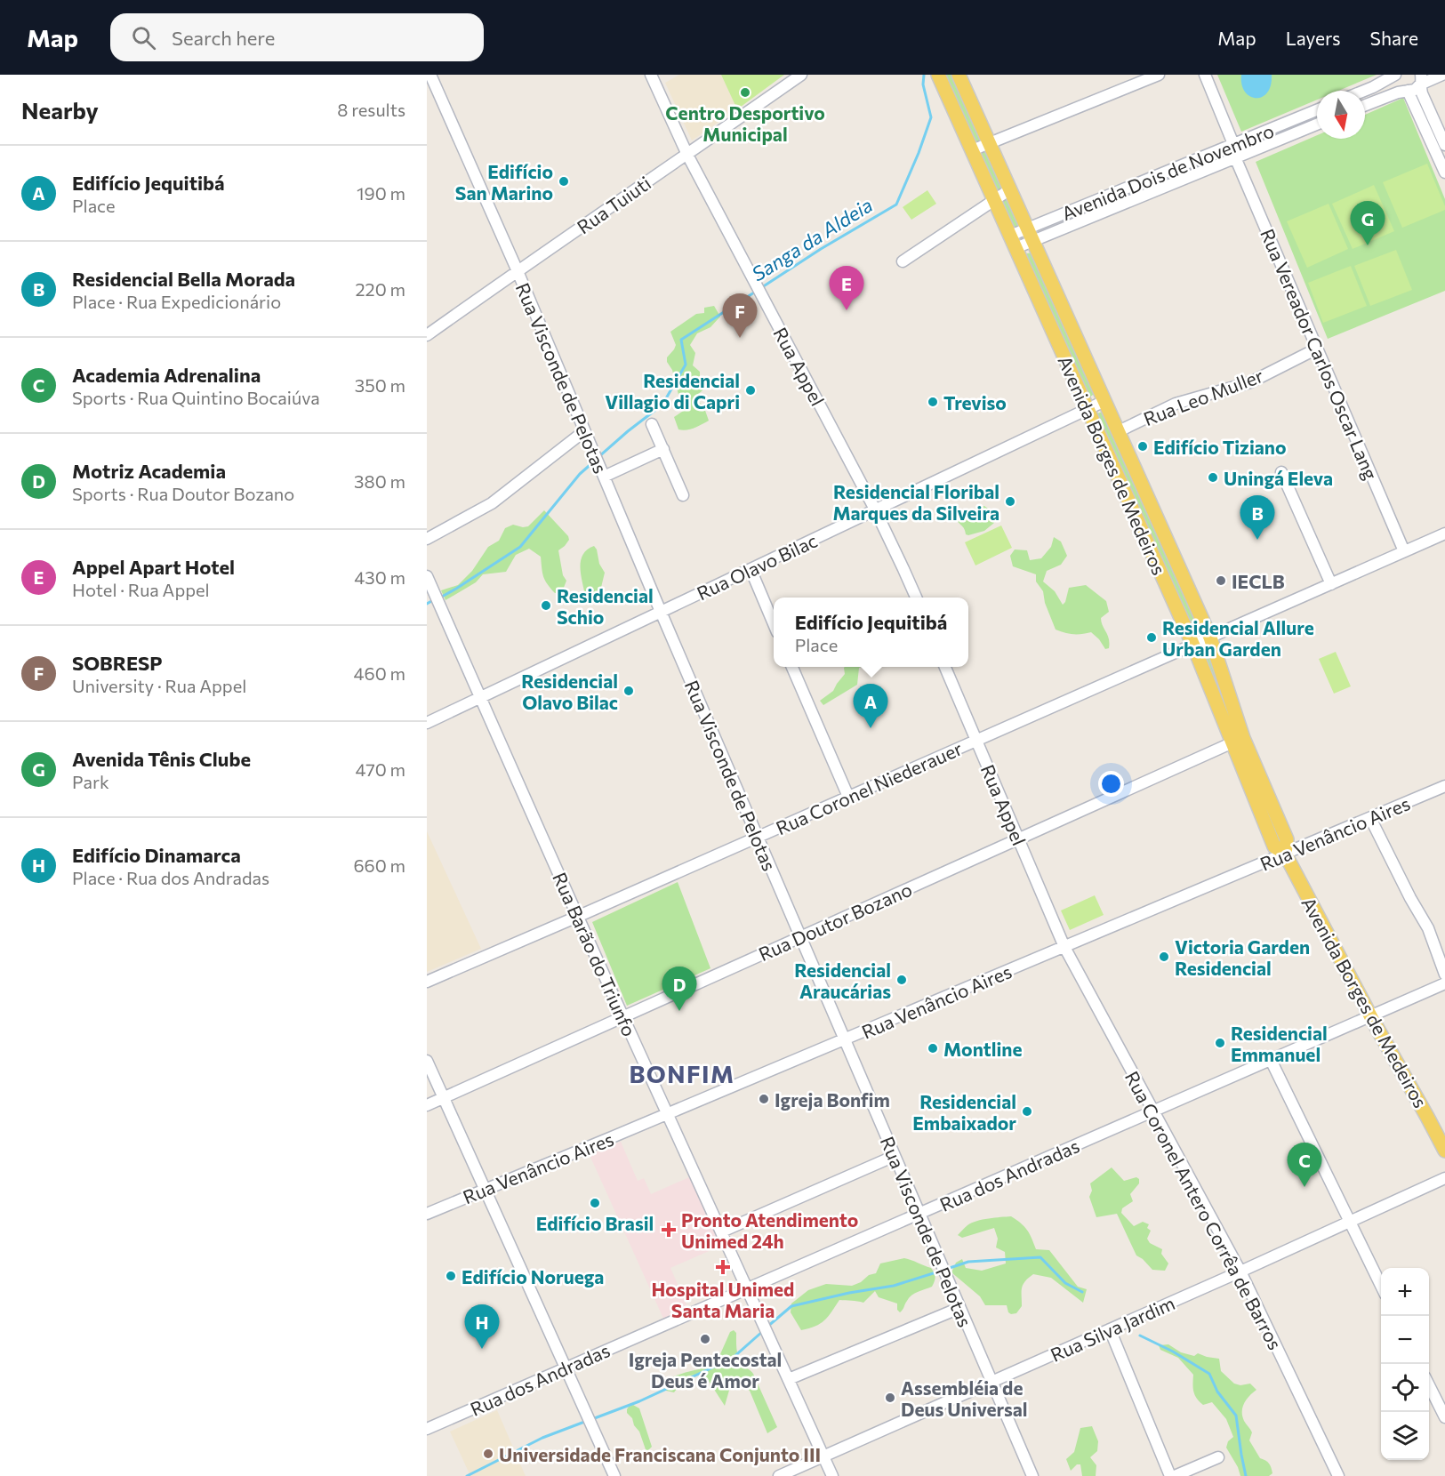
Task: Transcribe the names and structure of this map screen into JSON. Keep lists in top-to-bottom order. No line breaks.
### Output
{"streets":{"main road":["Avenida Borges de Medeiros"],"street":["Avenida Dois de Novembro","Rua Tuiuti","Rua Vereador Carlos Oscar Lang","Rua Appel","Rua Visconde de Pelotas","Rua Leo Muller","Rua Olavo Bilac","Rua Coronel Niederauer","Rua Venâncio Aires","Rua Doutor Bozano","Rua Barão do Triunfo","Rua dos Andradas","Rua Coronel Antero Corrêa de Barros","Rua Silva Jardim"]},"crossings":[["Avenida Dois de Novembro","Rua Vereador Carlos Oscar Lang"],["Avenida Dois de Novembro","Avenida Borges de Medeiros"],["Rua Tuiuti","Rua Appel"],["Rua Tuiuti","Rua Visconde de Pelotas"],["Rua Vereador Carlos Oscar Lang","Rua Leo Muller"],["Rua Appel","Rua Olavo Bilac"],["Rua Appel","Rua Coronel Niederauer"],["Rua Appel","Rua Venâncio Aires"],["Rua Appel","Rua Doutor Bozano"],["Rua Appel","Rua Coronel Antero Corrêa de Barros"],["Rua Visconde de Pelotas","Rua Olavo Bilac"],["Rua Visconde de Pelotas","Rua Coronel Niederauer"],["Rua Visconde de Pelotas","Rua Venâncio Aires"],["Rua Visconde de Pelotas","Rua Doutor Bozano"],["Rua Visconde de Pelotas","Rua dos Andradas"],["Rua Visconde de Pelotas","Rua Silva Jardim"],["Rua Leo Muller","Avenida Borges de Medeiros"],["Avenida Borges de Medeiros","Rua Olavo Bilac"],["Avenida Borges de Medeiros","Rua Coronel Niederauer"],["Avenida Borges de Medeiros","Rua Venâncio Aires"],["Avenida Borges de Medeiros","Rua Doutor Bozano"],["Avenida Borges de Medeiros","Rua dos Andradas"],["Rua Olavo Bilac","Rua Barão do Triunfo"],["Rua Coronel Niederauer","Rua Barão do Triunfo"],["Rua Venâncio Aires","Rua Barão do Triunfo"],["Rua Venâncio Aires","Rua Coronel Antero Corrêa de Barros"],["Rua Doutor Bozano","Rua Barão do Triunfo"],["Rua Barão do Triunfo","Rua dos Andradas"],["Rua Barão do Triunfo","Rua Silva Jardim"],["Rua dos Andradas","Rua Coronel Antero Corrêa de Barros"],["Rua Coronel Antero Corrêa de Barros","Rua Silva Jardim"]],"districts":["BONFIM"],"water":["Sanga da Aldeia"],"places":{"other":["Centro Desportivo Municipal","Edifício San Marino","Residencial Villagio di Capri","Treviso","Edifício Tiziano","Uningá Eleva","Residencial Floribal Marques da Silveira","IECLB","Residencial Schio","Residencial Allure Urban Garden","Residencial Olavo Bilac","Victoria Garden Residencial","Residencial Araucárias","Residencial Emmanuel","Montline","Igreja Bonfim","Residencial Embaixador","Edifício Brasil","Edifício Noruega","Igreja Pentecostal Deus é Amor","Assembléia de Deus Universal","Universidade Franciscana Conjunto III"],"health":["Pronto Atendimento Unimed 24h","Hospital Unimed Santa Maria"]},"north":"bottom","page":{"header":"Map","search":"Search here","nav":["Map","Layers","Share"],"heading":["Nearby","8 results"],"list":[{"mark":"A","name":"Edifício Jequitibá","note":"Place","value":"190 m"},{"mark":"B","name":"Residencial Bella Morada","note":"Place · Rua Expedicionário","value":"220 m"},{"mark":"C","name":"Academia Adrenalina","note":"Sports · Rua Quintino Bocaiúva","value":"350 m"},{"mark":"D","name":"Motriz Academia","note":"Sports · Rua Doutor Bozano","value":"380 m"},{"mark":"E","name":"Appel Apart Hotel","note":"Hotel · Rua Appel","value":"430 m"},{"mark":"F","name":"SOBRESP","note":"University · Rua Appel","value":"460 m"},{"mark":"G","name":"Avenida Tênis Clube","note":"Park","value":"470 m"},{"mark":"H","name":"Edifício Dinamarca","note":"Place · Rua dos Andradas","value":"660 m"}],"pins":["G","E","F","B","A","D","C","H"],"popup":["Edifício Jequitibá","Place"],"map_buttons":["+","−"]}}
